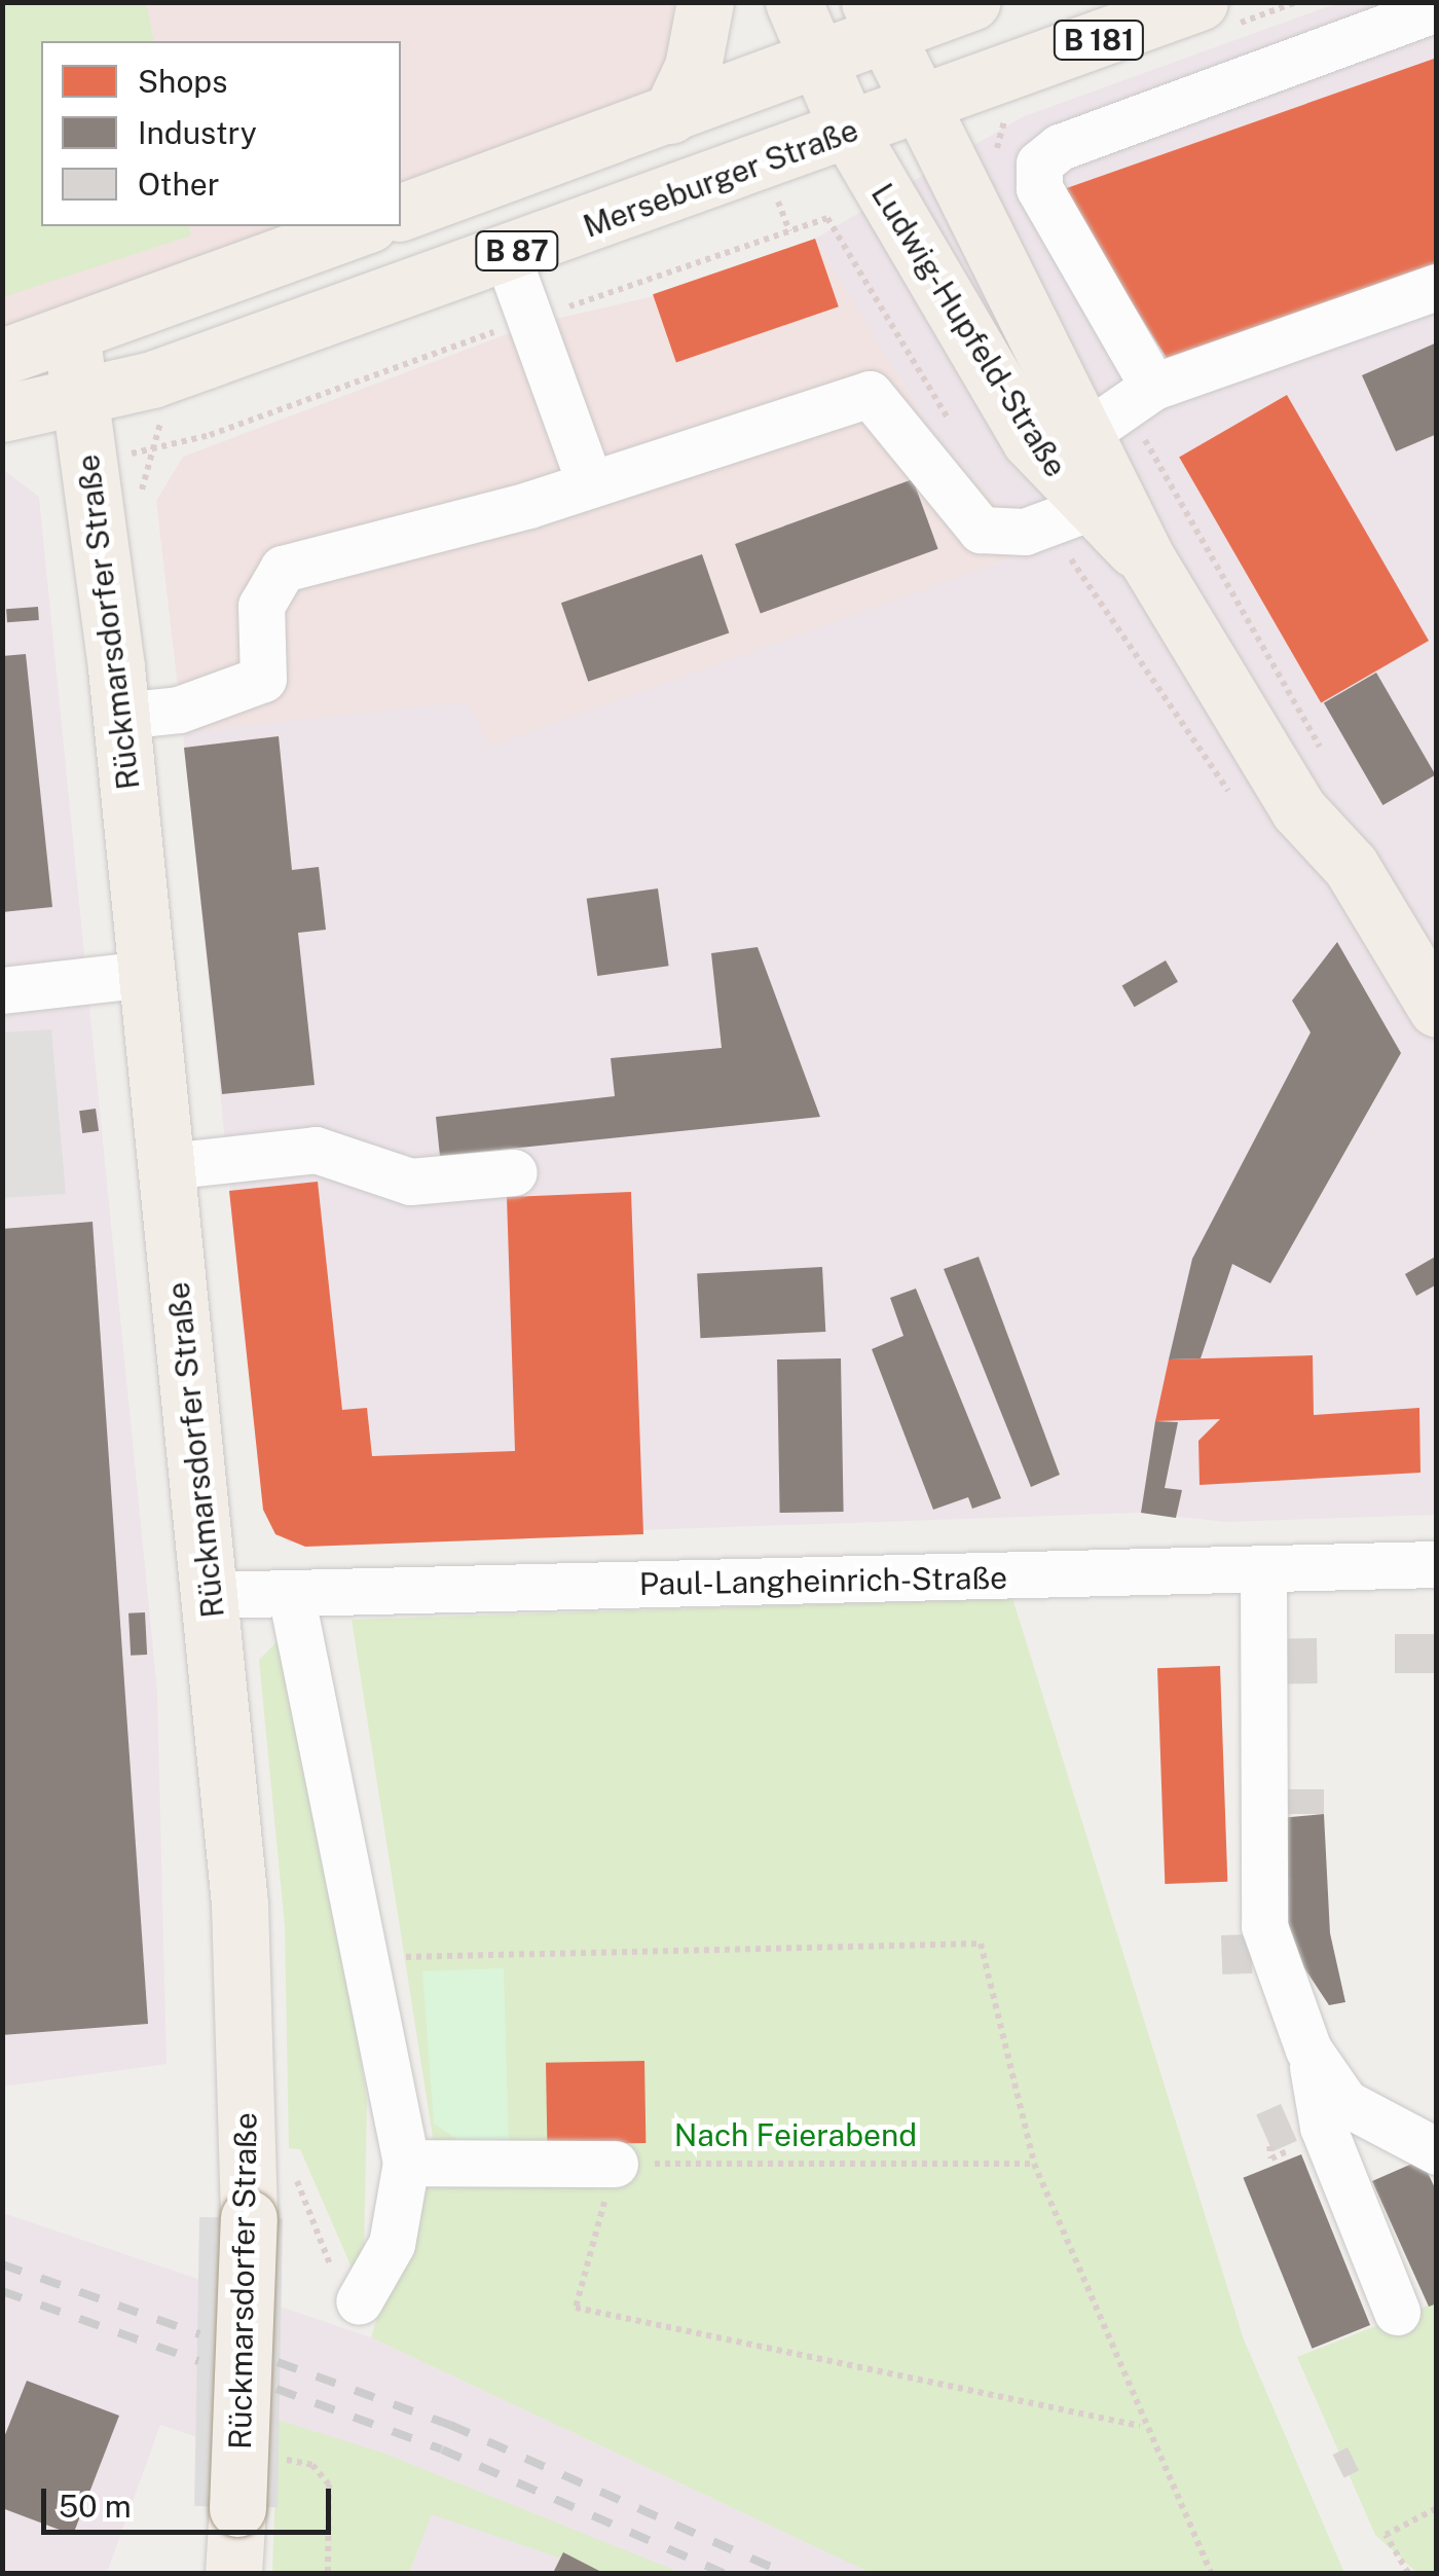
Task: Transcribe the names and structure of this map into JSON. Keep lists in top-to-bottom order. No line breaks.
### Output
{"streets":{"main road":["B 181","Merseburger Straße","B 87","Ludwig-Hupfeld-Straße","Rückmarsdorfer Straße"],"street":["Paul-Langheinrich-Straße"]},"crossings":[["Merseburger Straße","Ludwig-Hupfeld-Straße"],["Merseburger Straße","Rückmarsdorfer Straße"],["Rückmarsdorfer Straße","Paul-Langheinrich-Straße"]],"parks":["Nach Feierabend"],"legend":["Shops","Industry","Other"],"scale_bar":"50 m"}
